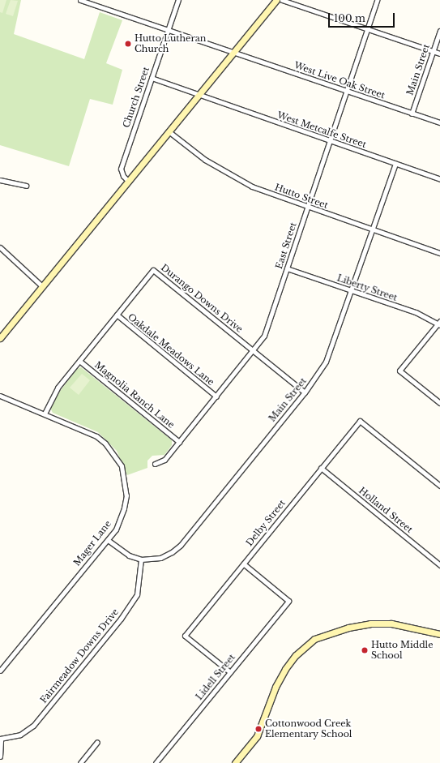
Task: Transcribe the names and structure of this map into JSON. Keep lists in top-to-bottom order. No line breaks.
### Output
{"streets":{"street":["Main Street","West Live Oak Street","Church Street","West Metcalfe Street","Hutto Street","East Street","Liberty Street","Durango Downs Drive","Oakdale Meadows Lane","Magnolia Ranch Lane","Holland Street","Delby Street","Mager Lane","Fairmeadow Downs Drive","Lidell Street"]},"crossings":[["Main Street","West Live Oak Street"],["Main Street","West Metcalfe Street"],["Main Street","Hutto Street"],["Main Street","Liberty Street"],["Main Street","Durango Downs Drive"],["Main Street","Mager Lane"],["Main Street","Fairmeadow Downs Drive"],["West Live Oak Street","Church Street"],["West Live Oak Street","East Street"],["Church Street","West Metcalfe Street"],["West Metcalfe Street","East Street"],["Hutto Street","East Street"],["East Street","Liberty Street"],["East Street","Durango Downs Drive"],["East Street","Oakdale Meadows Lane"],["East Street","Magnolia Ranch Lane"],["Durango Downs Drive","Oakdale Meadows Lane"],["Durango Downs Drive","Magnolia Ranch Lane"],["Durango Downs Drive","Mager Lane"],["Holland Street","Delby Street"],["Delby Street","Lidell Street"]],"places":["Hutto Lutheran Church","Hutto Middle School","Cottonwood Creek Elementary School"],"scale_bar":"100 m"}
